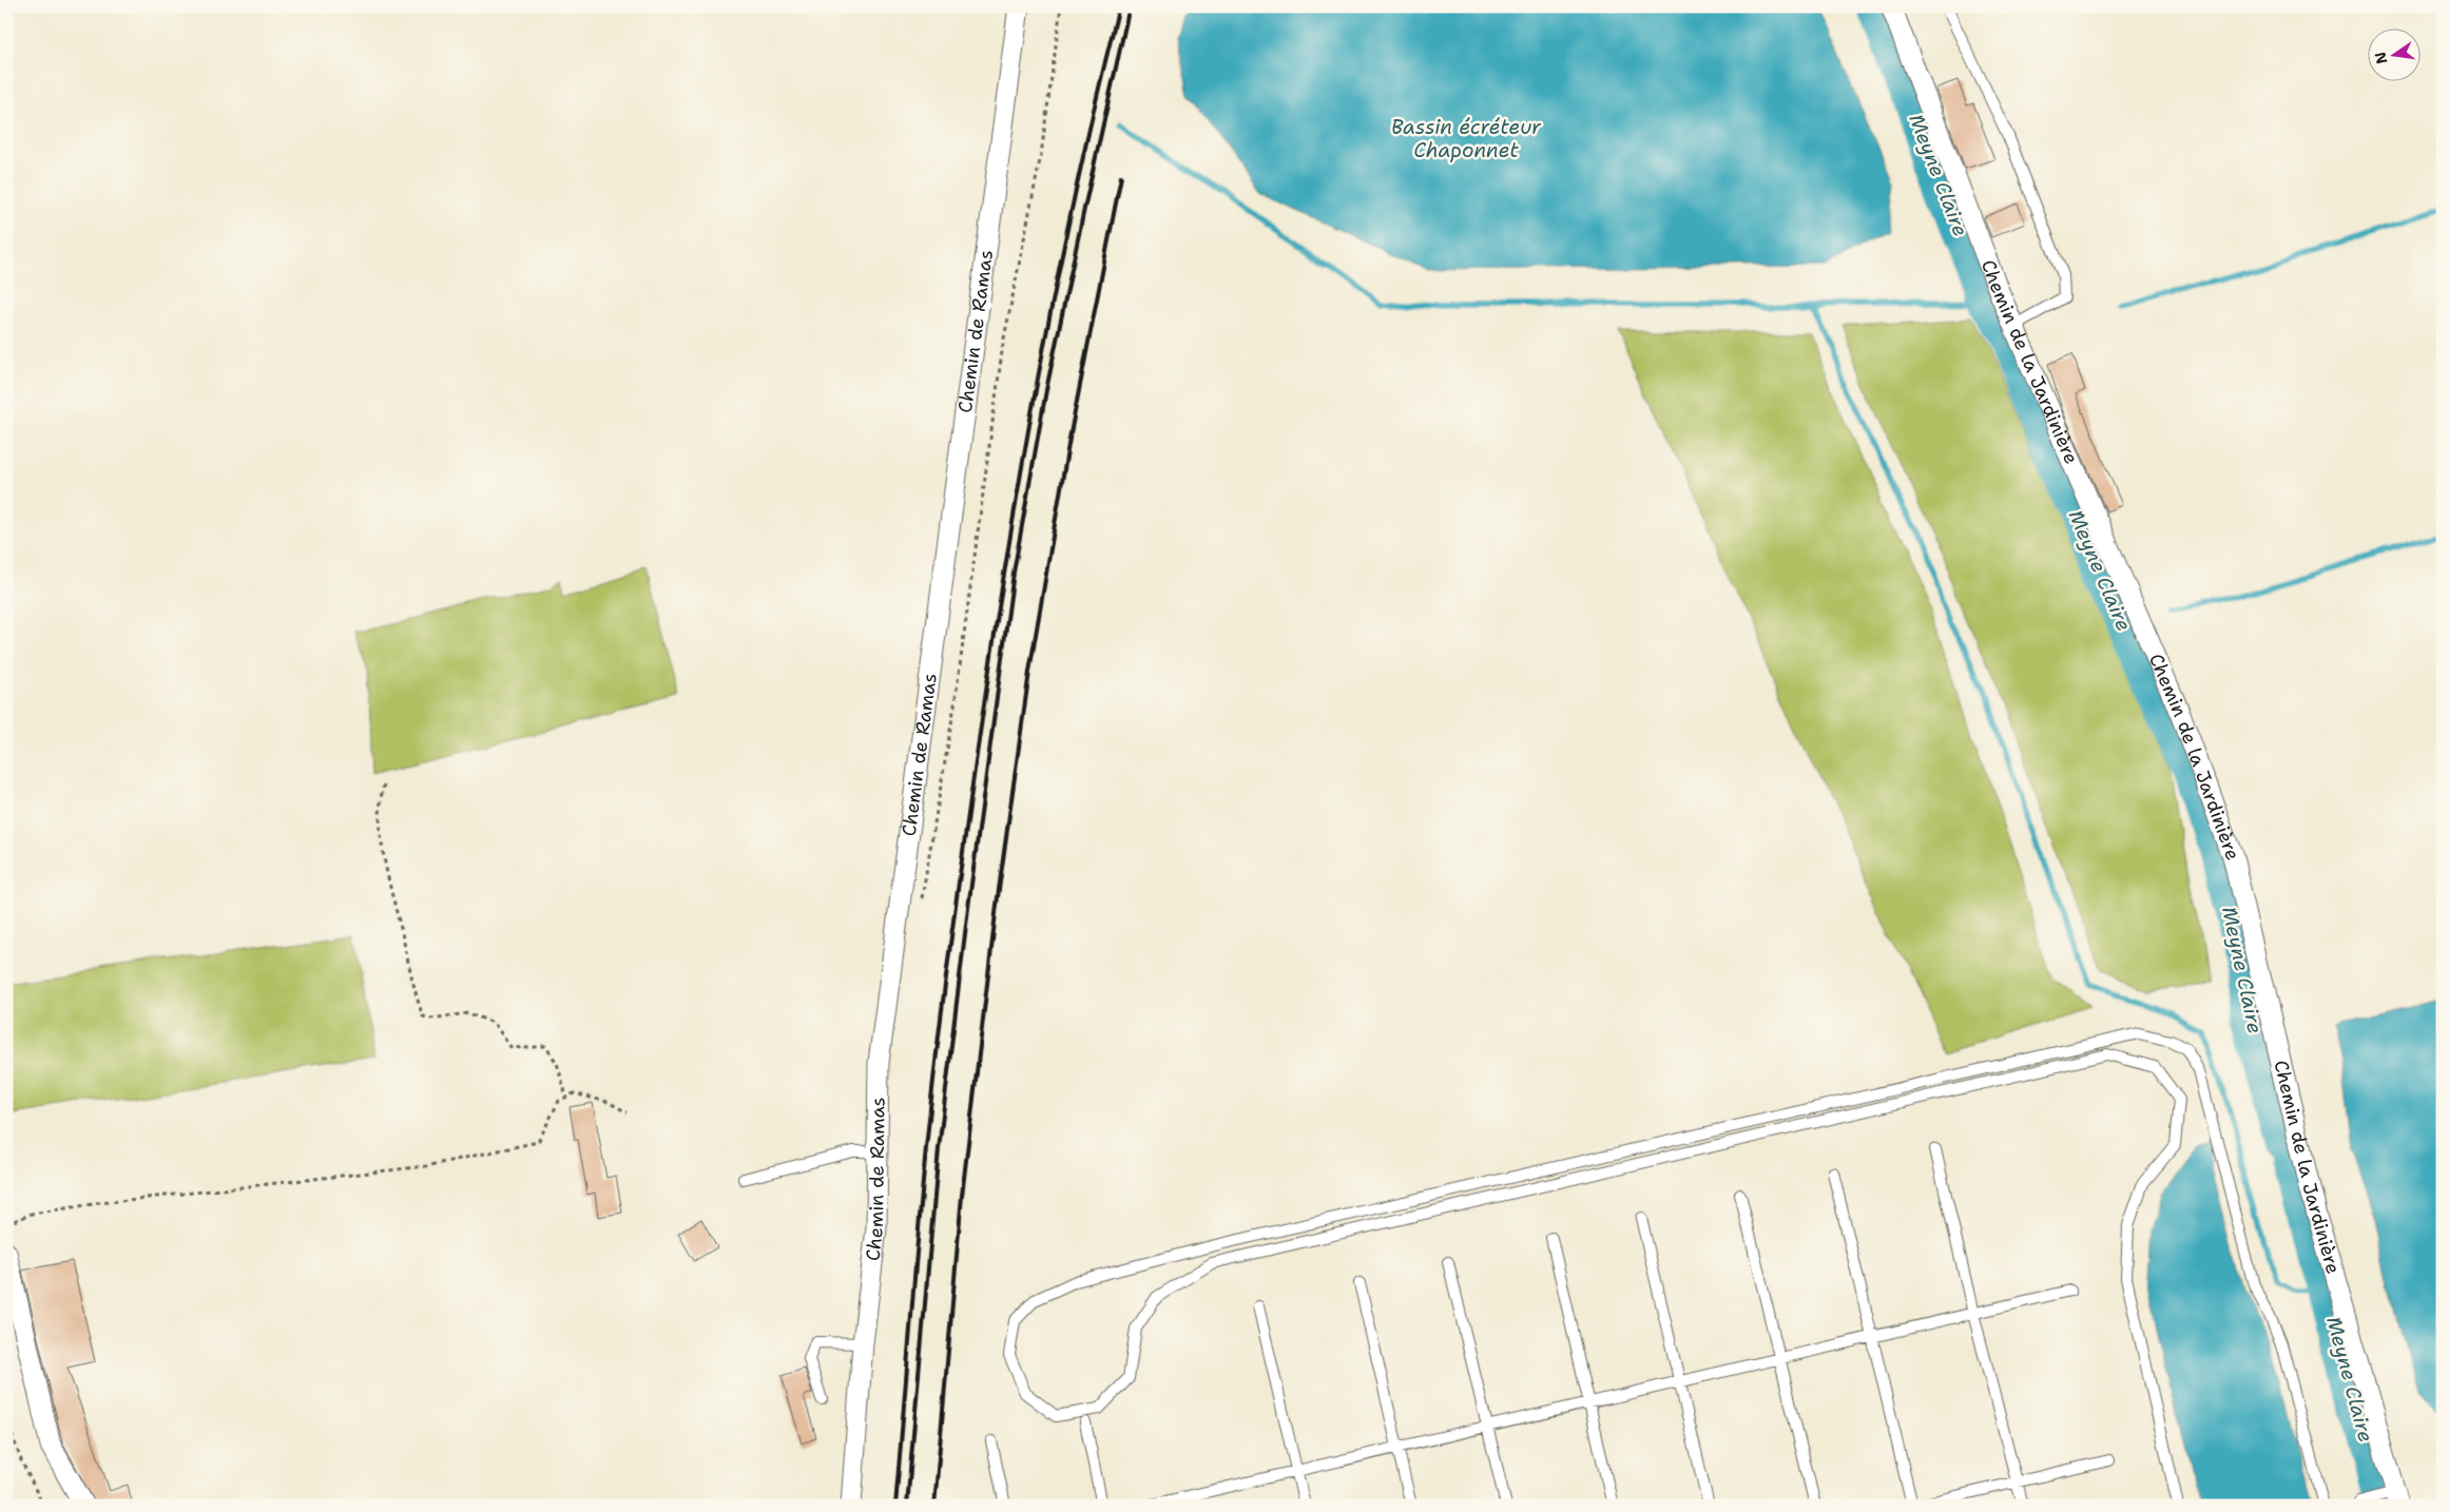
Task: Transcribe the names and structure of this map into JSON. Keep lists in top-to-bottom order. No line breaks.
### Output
{"streets":{"street":["Chemin de Ramas","Chemin de la Jardinière"]},"water":["Bassin écréteur Chaponnet","Meyne Claire"],"north":"left"}
